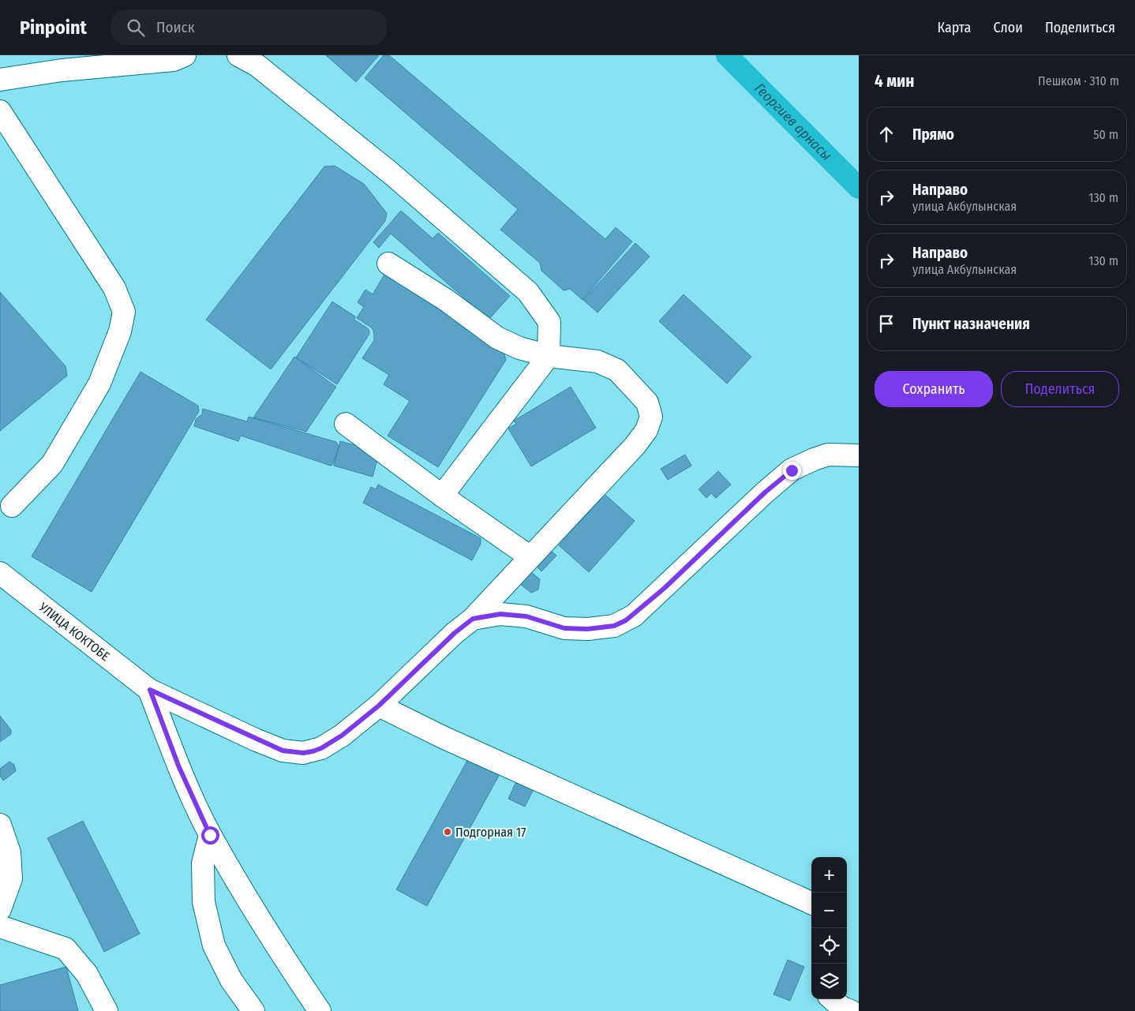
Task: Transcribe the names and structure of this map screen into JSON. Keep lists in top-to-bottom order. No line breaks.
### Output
{"streets":{"street":["УЛИЦА КОКТОБЕ"]},"water":["Георгиев арнасы"],"places":["Подгорная 17"],"page":{"header":"Pinpoint","search":"Поиск","nav":["Карта","Слои","Поделиться"],"heading":["4 мин","Пешком · 310 m"],"list":[["Прямо","50 m"],["Направо","улица Акбулынская","130 m"],["Направо","улица Акбулынская","130 m"],"Пункт назначения"],"buttons":["Сохранить","Поделиться"],"map_buttons":["+","−"]}}
